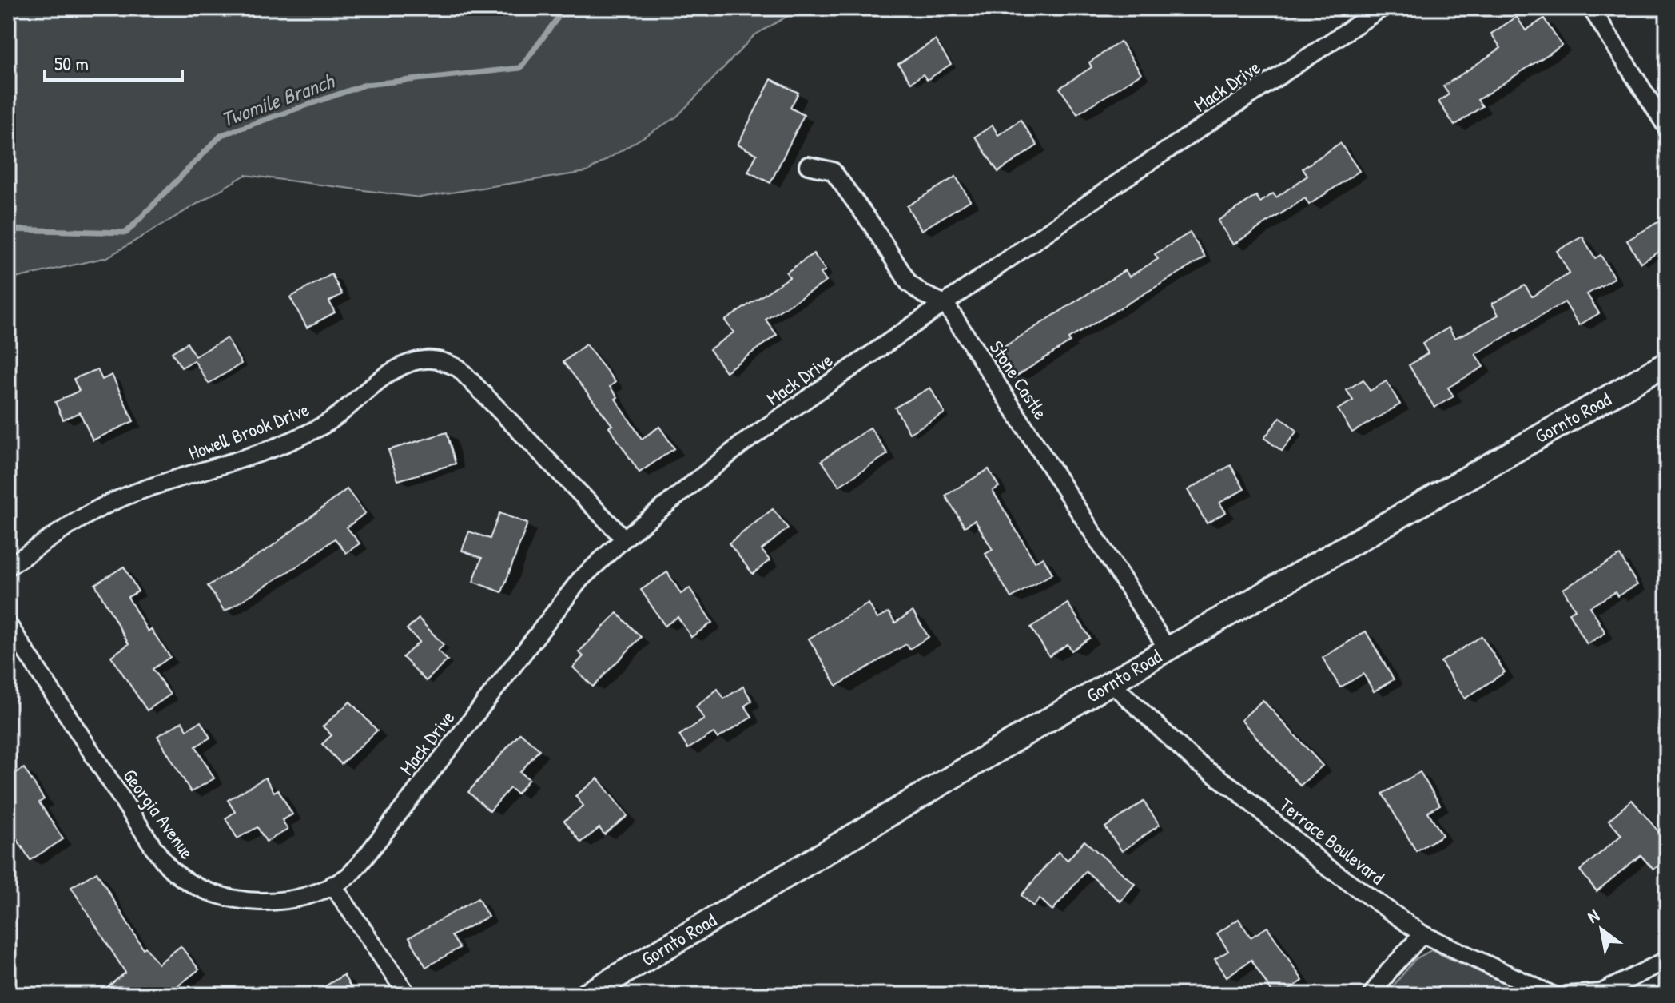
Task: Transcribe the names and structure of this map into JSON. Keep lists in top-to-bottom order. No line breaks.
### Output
{"streets":{"main road":["Gornto Road"],"street":["Mack Drive","Stone Castle","Howell Brook Drive","Georgia Avenue","Terrace Boulevard"]},"crossings":[["Mack Drive","Stone Castle"],["Mack Drive","Howell Brook Drive"],["Mack Drive","Georgia Avenue"],["Stone Castle","Gornto Road"],["Gornto Road","Terrace Boulevard"]],"water":["Twomile Branch"],"scale_bar":"50 m","north":"top left"}
